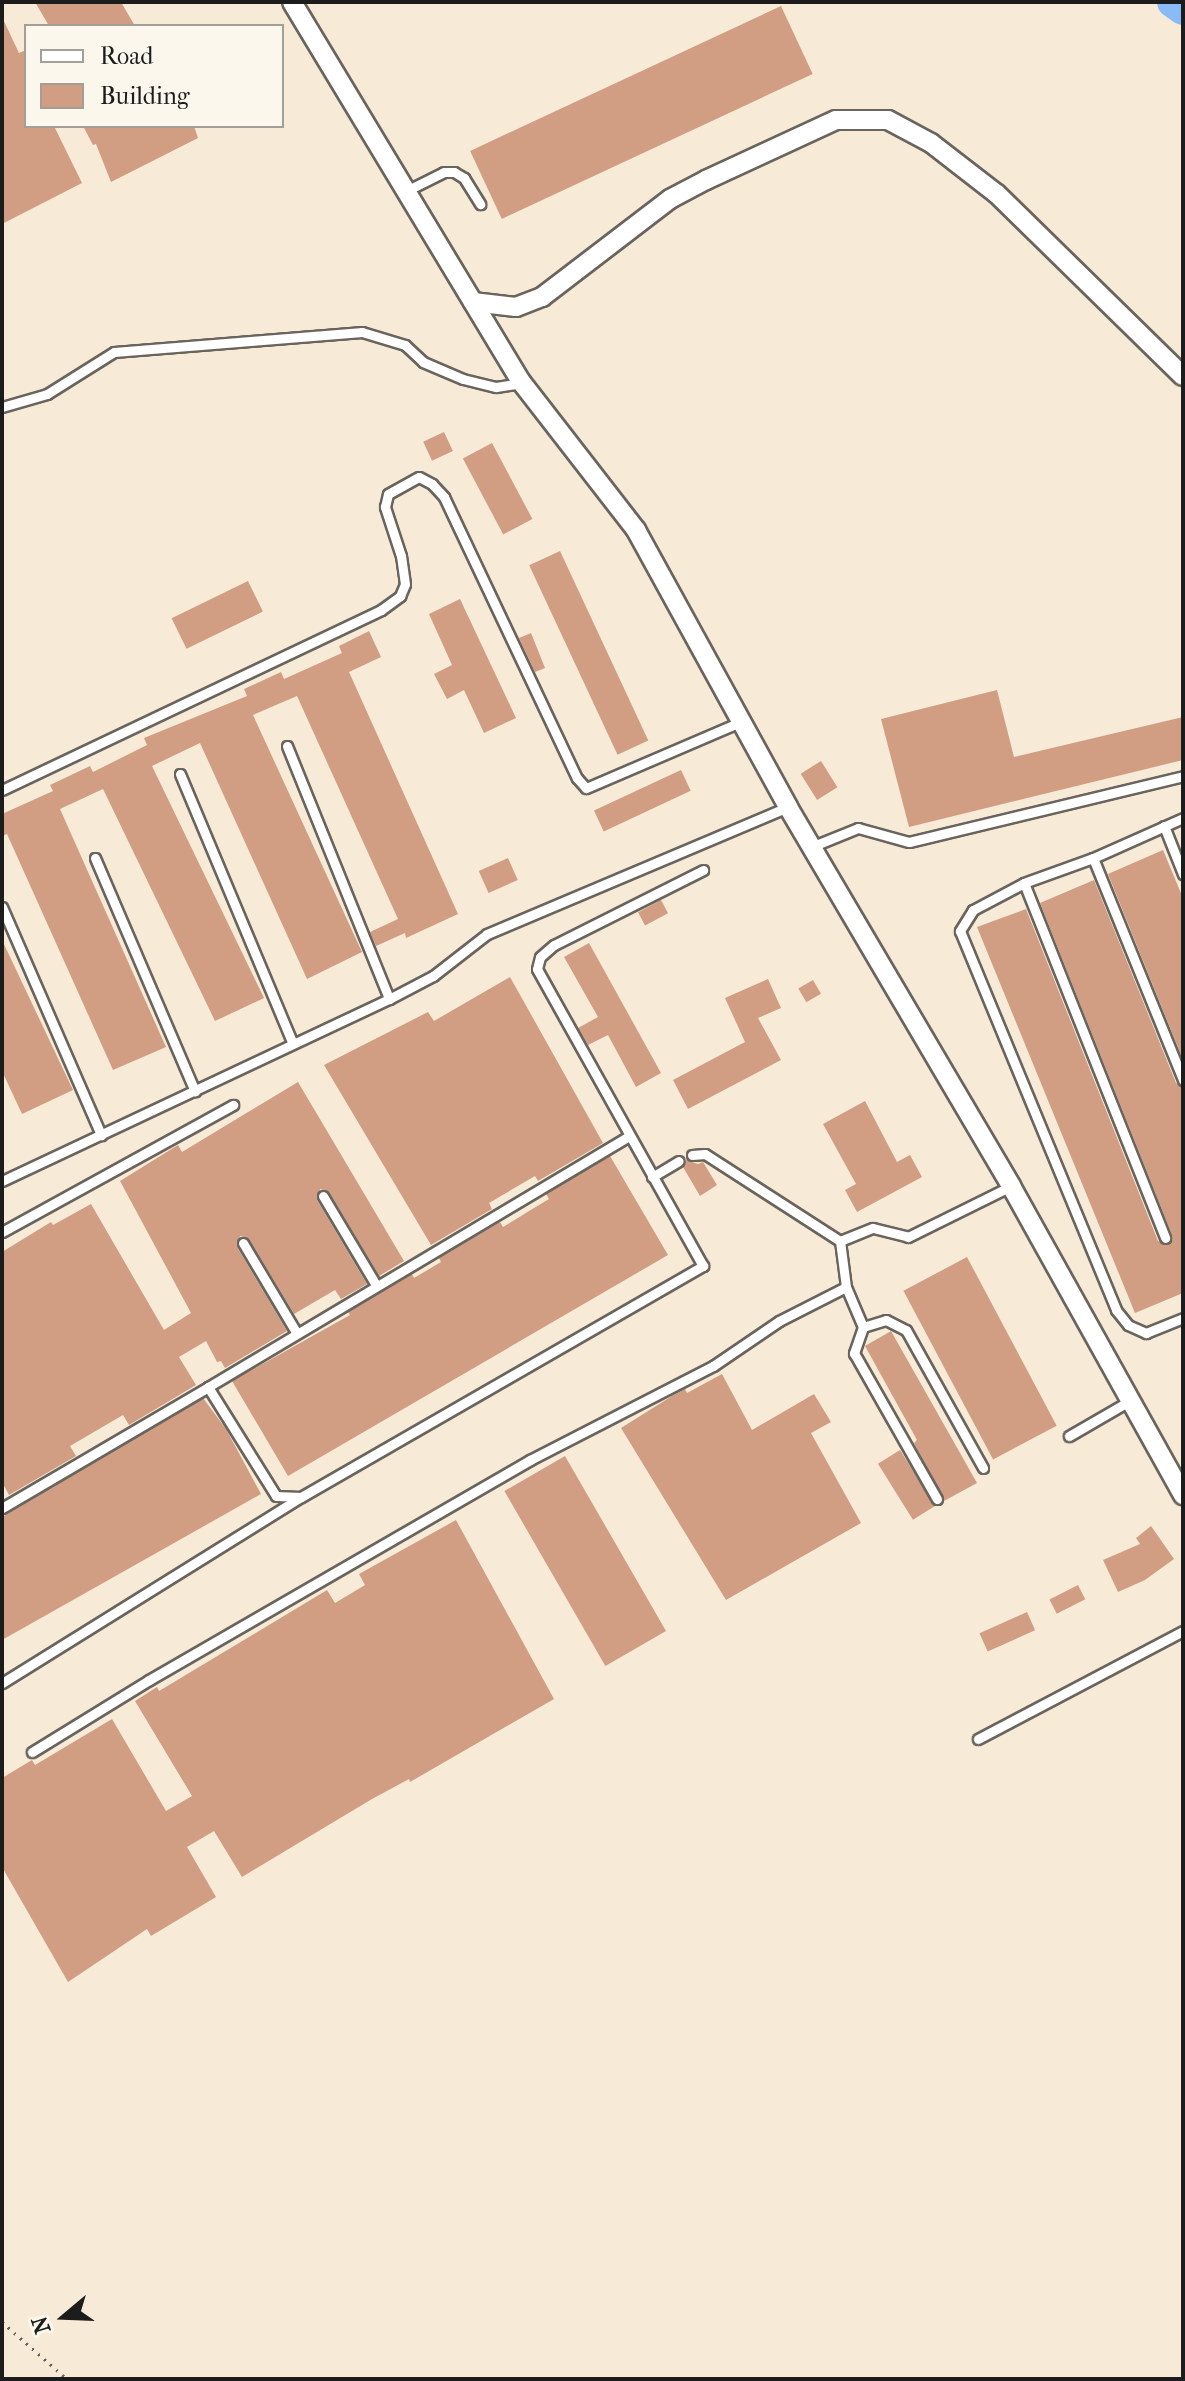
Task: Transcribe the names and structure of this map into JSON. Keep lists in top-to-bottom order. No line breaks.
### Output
{"legend":["Road","Building"],"north":"left"}
